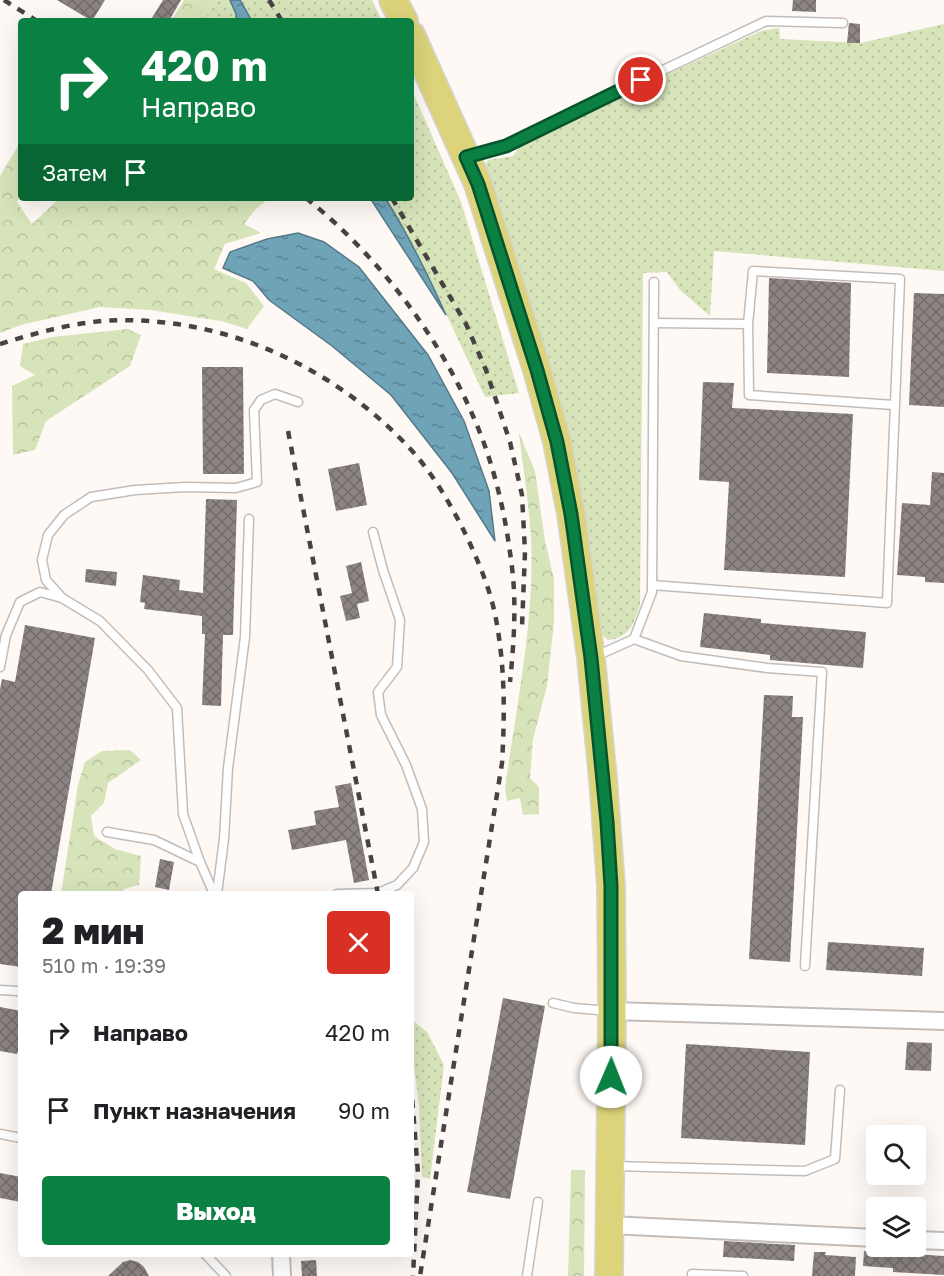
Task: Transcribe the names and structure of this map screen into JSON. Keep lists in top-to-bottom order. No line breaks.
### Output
{"page":{"turn":["420 m","Направо"],"then":"Затем","heading":["2 мин","510 m · 19:39"],"list":[{"name":"Направо","value":"420 m"},{"name":"Пункт назначения","value":"90 m"}],"buttons":"Выход"}}
